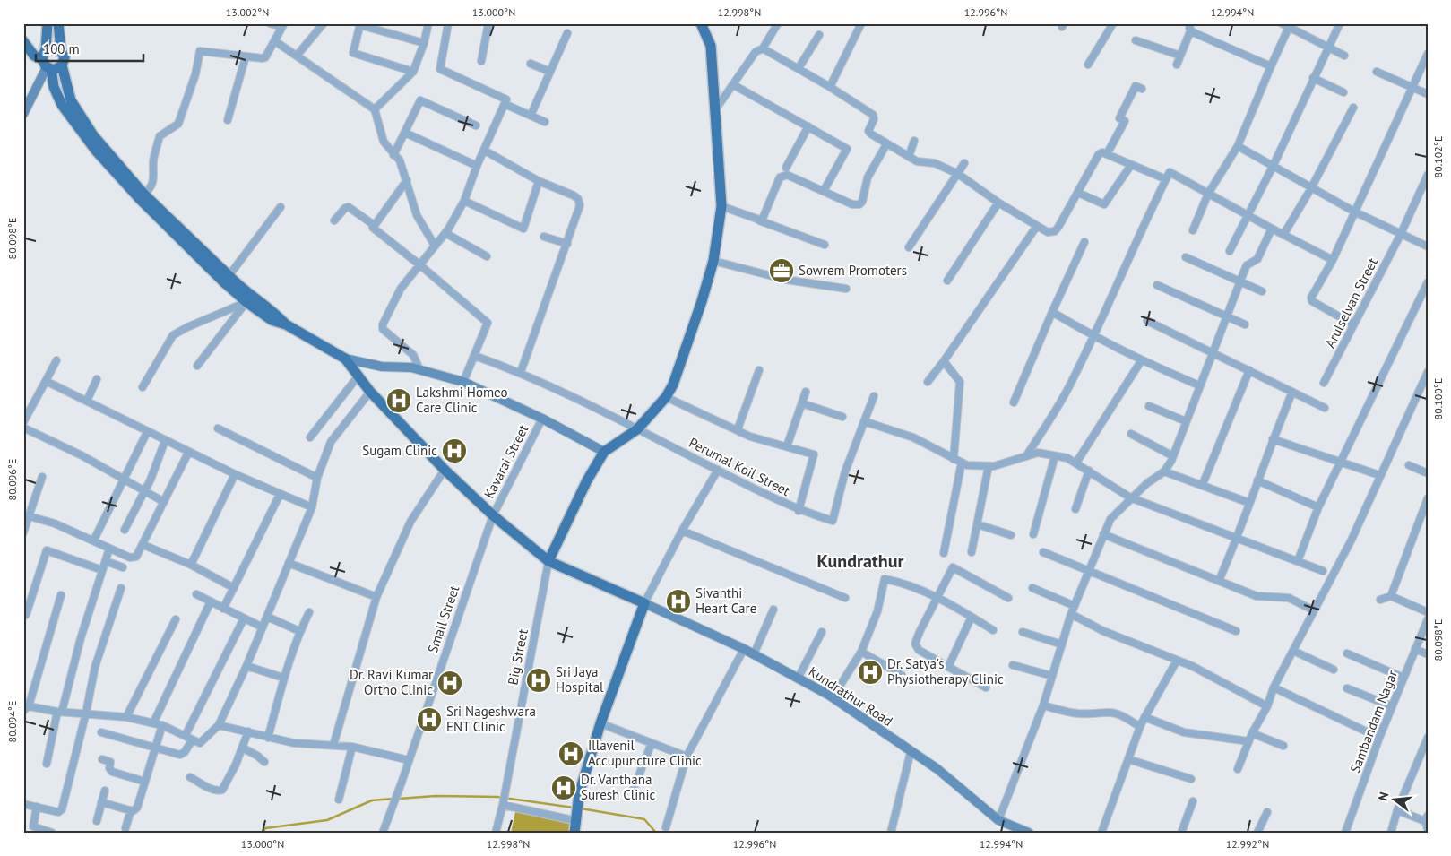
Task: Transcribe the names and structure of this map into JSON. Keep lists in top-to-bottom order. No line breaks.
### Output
{"streets":{"street":["Arulselvan Street","Kavarai Street","Perumal Koil Street","Small Street","Big Street","Kundrathur Road","Sambandam Nagar"]},"crossings":[["Kavarai Street","Small Street"]],"districts":["Kundrathur"],"places":{"office":["Sowrem Promoters"],"hospital":["Lakshmi Homeo Care Clinic","Sugam Clinic","Sivanthi Heart Care","Dr. Satya's Physiotherapy Clinic","Sri Jaya Hospital","Dr. Ravi Kumar Ortho Clinic","Sri Nageshwara ENT Clinic","Illavenil Accupuncture Clinic","Dr. Vanthana Suresh Clinic"]},"scale_bar":"100 m","north":"left","coordinates":["13.002°N","13.000°N","12.998°N","12.996°N","12.994°N","80.102°E","80.098°E","80.100°E","80.096°E","80.094°E","12.992°N"]}
